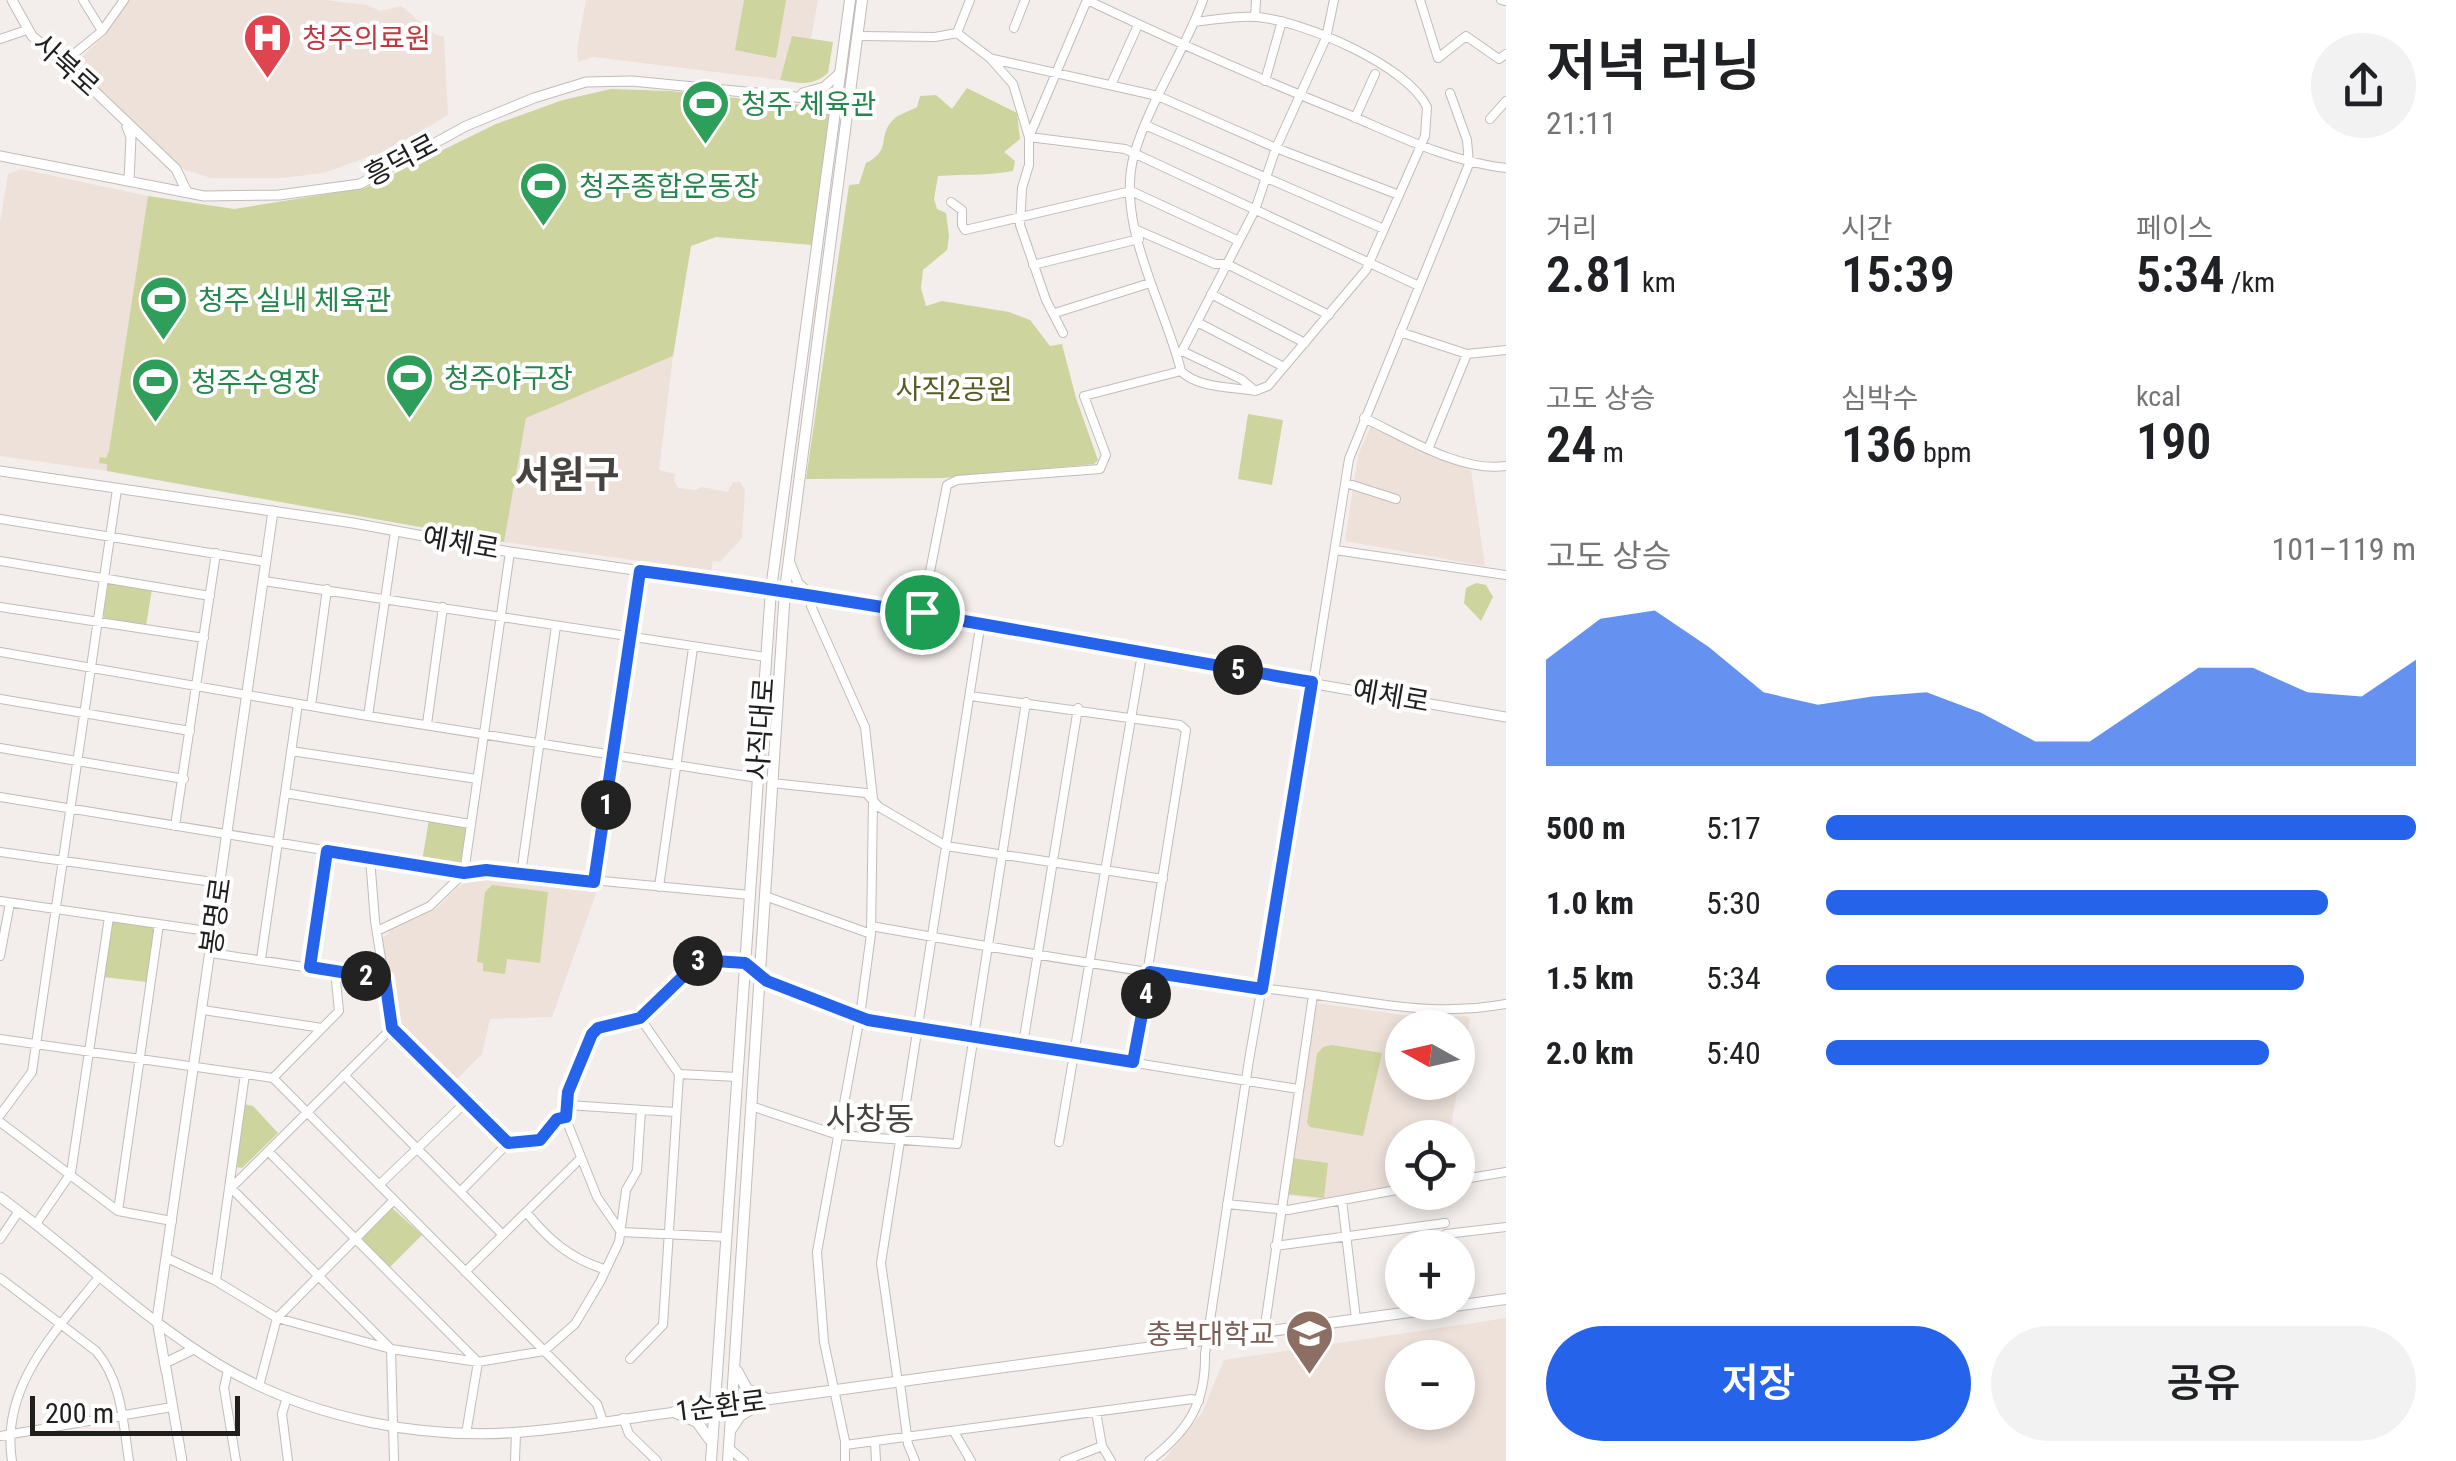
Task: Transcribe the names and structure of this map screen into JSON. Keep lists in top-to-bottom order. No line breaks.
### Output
{"streets":{"main road":["사직대로","1순환로"],"street":["사북로","흥덕로","예체로","봉명로"]},"crossings":[["사북로","흥덕로"],["흥덕로","사직대로"],["예체로","사직대로"],["예체로","봉명로"],["사직대로","1순환로"],["봉명로","1순환로"]],"districts":["서원구","사창동"],"parks":["사직2공원"],"places":{"hospital":["청주의료원"],"sports":["청주 체육관","청주종합운동장","청주 실내 체육관","청주야구장","청주수영장"],"school or university":["충북대학교"]},"scale_bar":"200 m","north":"left","page":{"heading":["저녁 러닝","21:11"],"stats":[["거리","2.81 km"],["시간","15:39"],["페이스","5:34 /km"],["고도 상승","24 m"],["심박수","136 bpm"],["kcal","190"]],"chart":["고도 상승","101–119 m"],"pins":["5","1","3","2","4"],"list":[{"name":"500 m","note":"5:17"},{"name":"1.0 km","note":"5:30"},{"name":"1.5 km","note":"5:34"},{"name":"2.0 km","note":"5:40"}],"map_buttons":["+","−"],"buttons":["저장","공유"],"scale":"200 m"}}
